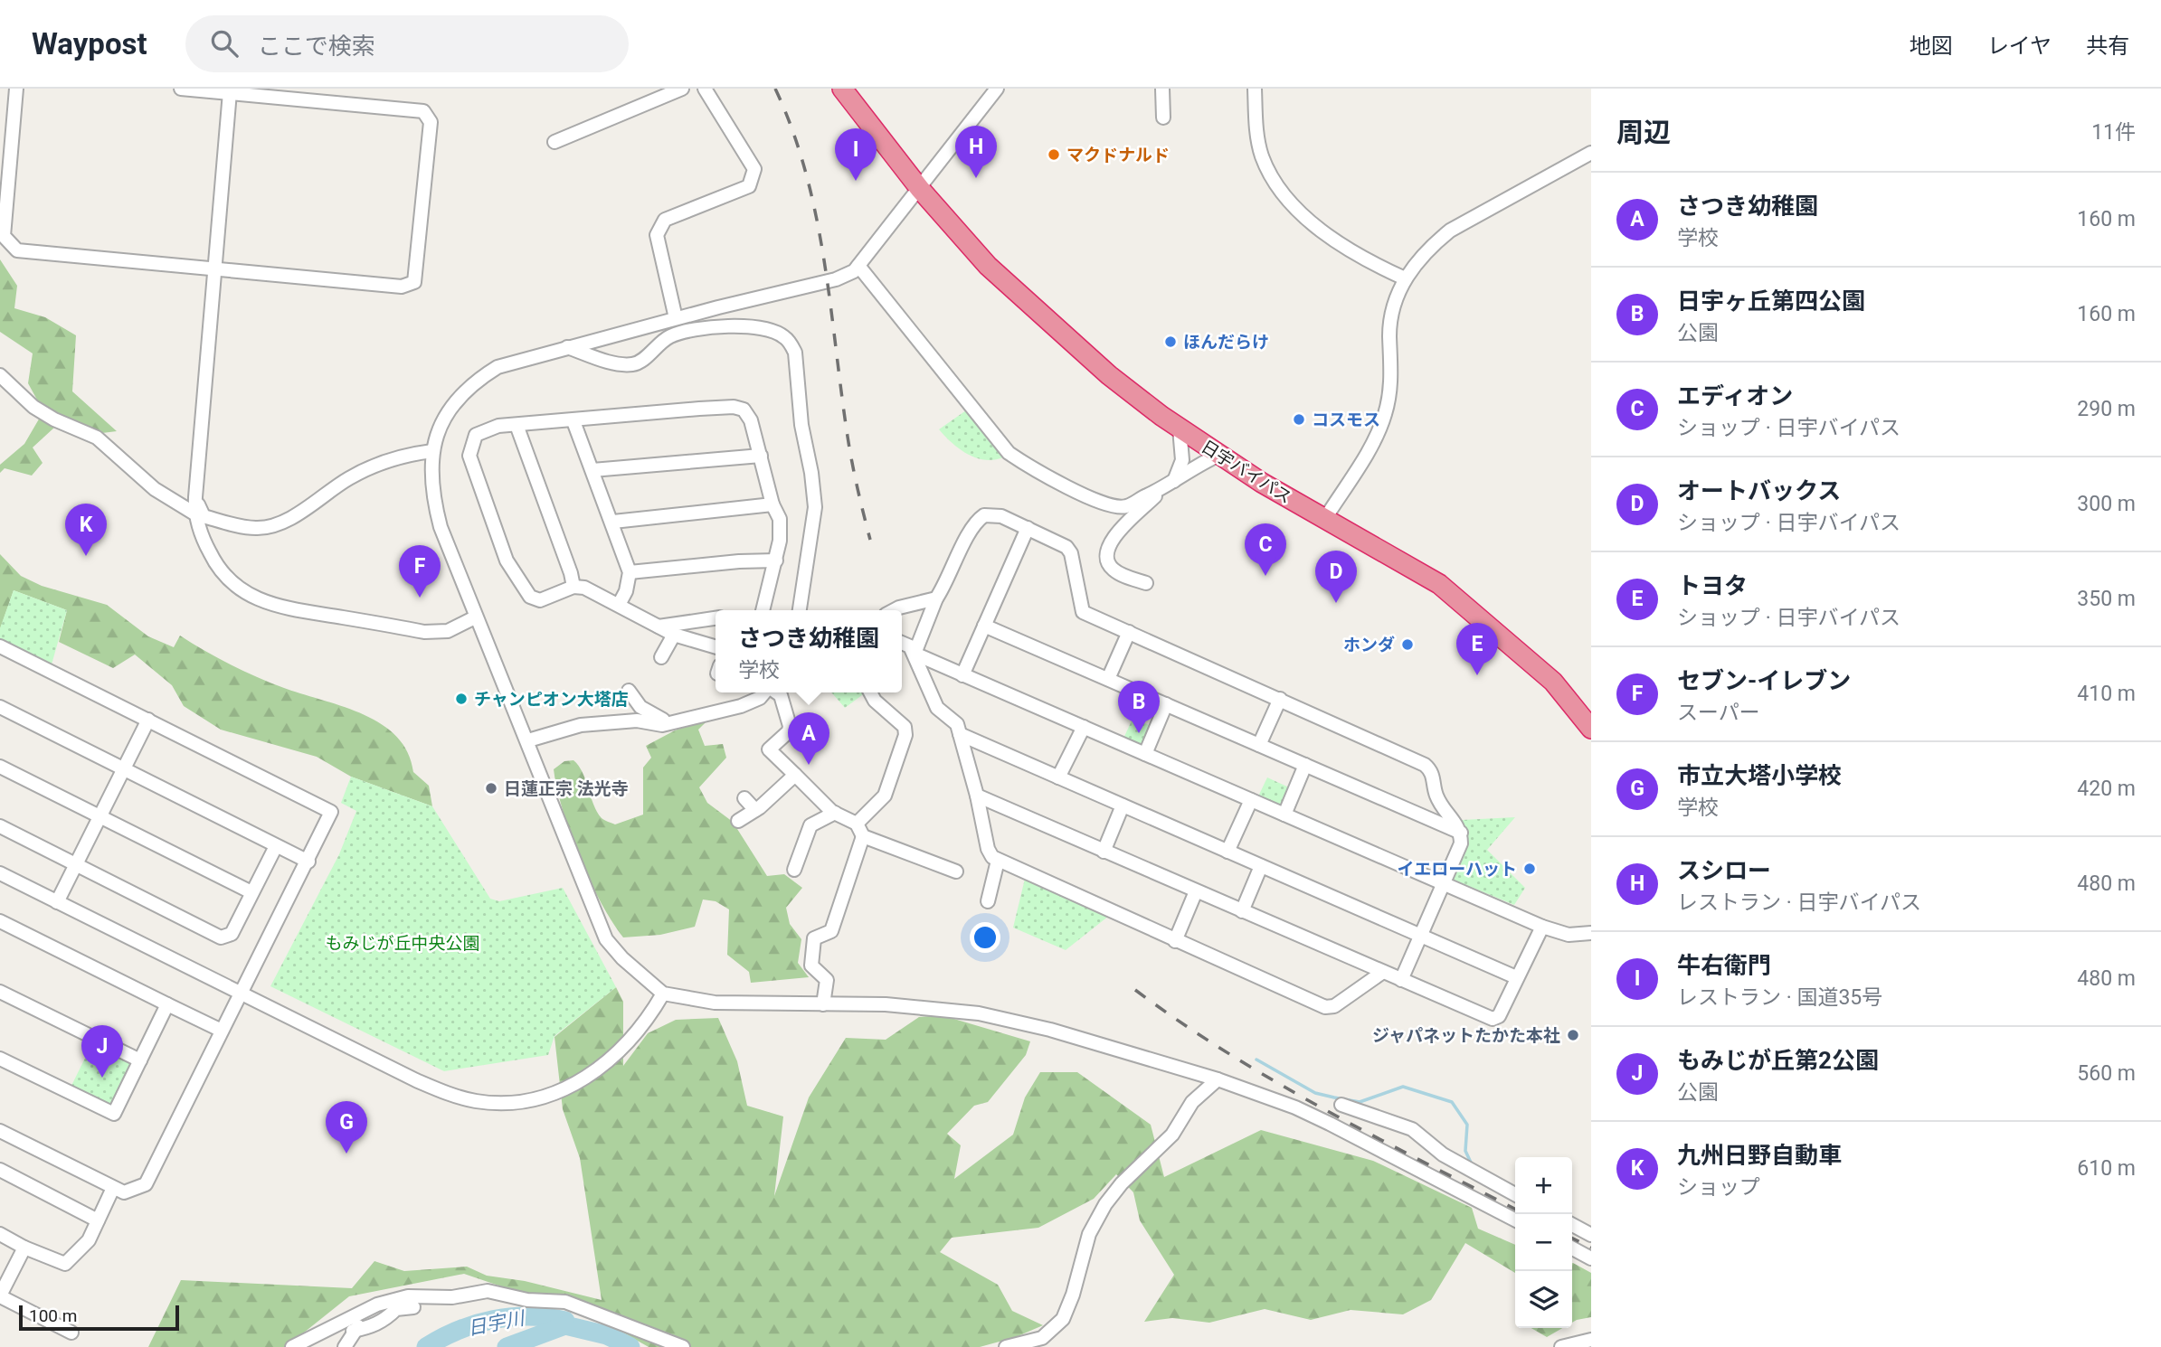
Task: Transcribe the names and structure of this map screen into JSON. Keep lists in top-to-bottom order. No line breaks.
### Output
{"streets":{"highway":["日宇バイパス"]},"water":["日宇川"],"parks":["もみじが丘中央公園"],"places":["マクドナルド","ほんだらけ","コスモス","ホンダ","チャンピオン大塔店","日蓮正宗 法光寺","イエローハット","ジャパネットたかた本社"],"scale_bar":"100 m","page":{"header":"Waypost","search":"ここで検索","nav":["地図","レイヤ","共有"],"heading":["周辺","11件"],"pins":["H","I","K","C","F","D","E","B","A","J","G"],"list":[{"mark":"A","name":"さつき幼稚園","note":"学校","value":"160 m"},{"mark":"B","name":"日宇ヶ丘第四公園","note":"公園","value":"160 m"},{"mark":"C","name":"エディオン","note":"ショップ · 日宇バイパス","value":"290 m"},{"mark":"D","name":"オートバックス","note":"ショップ · 日宇バイパス","value":"300 m"},{"mark":"E","name":"トヨタ","note":"ショップ · 日宇バイパス","value":"350 m"},{"mark":"F","name":"セブン-イレブン","note":"スーパー","value":"410 m"},{"mark":"G","name":"市立大塔小学校","note":"学校","value":"420 m"},{"mark":"H","name":"スシロー","note":"レストラン · 日宇バイパス","value":"480 m"},{"mark":"I","name":"牛右衛門","note":"レストラン · 国道35号","value":"480 m"},{"mark":"J","name":"もみじが丘第2公園","note":"公園","value":"560 m"},{"mark":"K","name":"九州日野自動車","note":"ショップ","value":"610 m"}],"popup":["さつき幼稚園","学校"],"map_buttons":["+","−"],"scale":"100 m"}}
